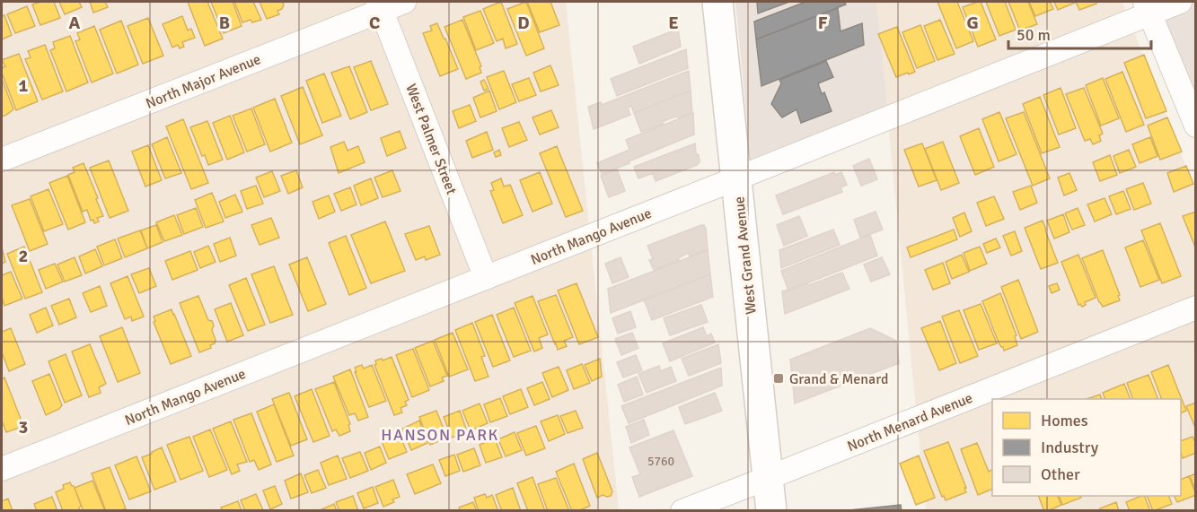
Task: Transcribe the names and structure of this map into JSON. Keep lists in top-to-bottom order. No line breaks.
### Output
{"streets":{"main road":["West Grand Avenue"],"street":["North Major Avenue","West Palmer Street","North Mango Avenue","North Menard Avenue"]},"crossings":[["North Major Avenue","West Palmer Street"],["West Palmer Street","North Mango Avenue"],["North Mango Avenue","West Grand Avenue"],["West Grand Avenue","North Menard Avenue"]],"districts":["HANSON PARK"],"places":{"transit":["Grand & Menard"]},"house_numbers":["5760"],"legend":["Homes","Industry","Other"],"scale_bar":"50 m","grid":{"columns":["A","B","C","D","E","F","G"],"rows":["1","2","3"]}}
